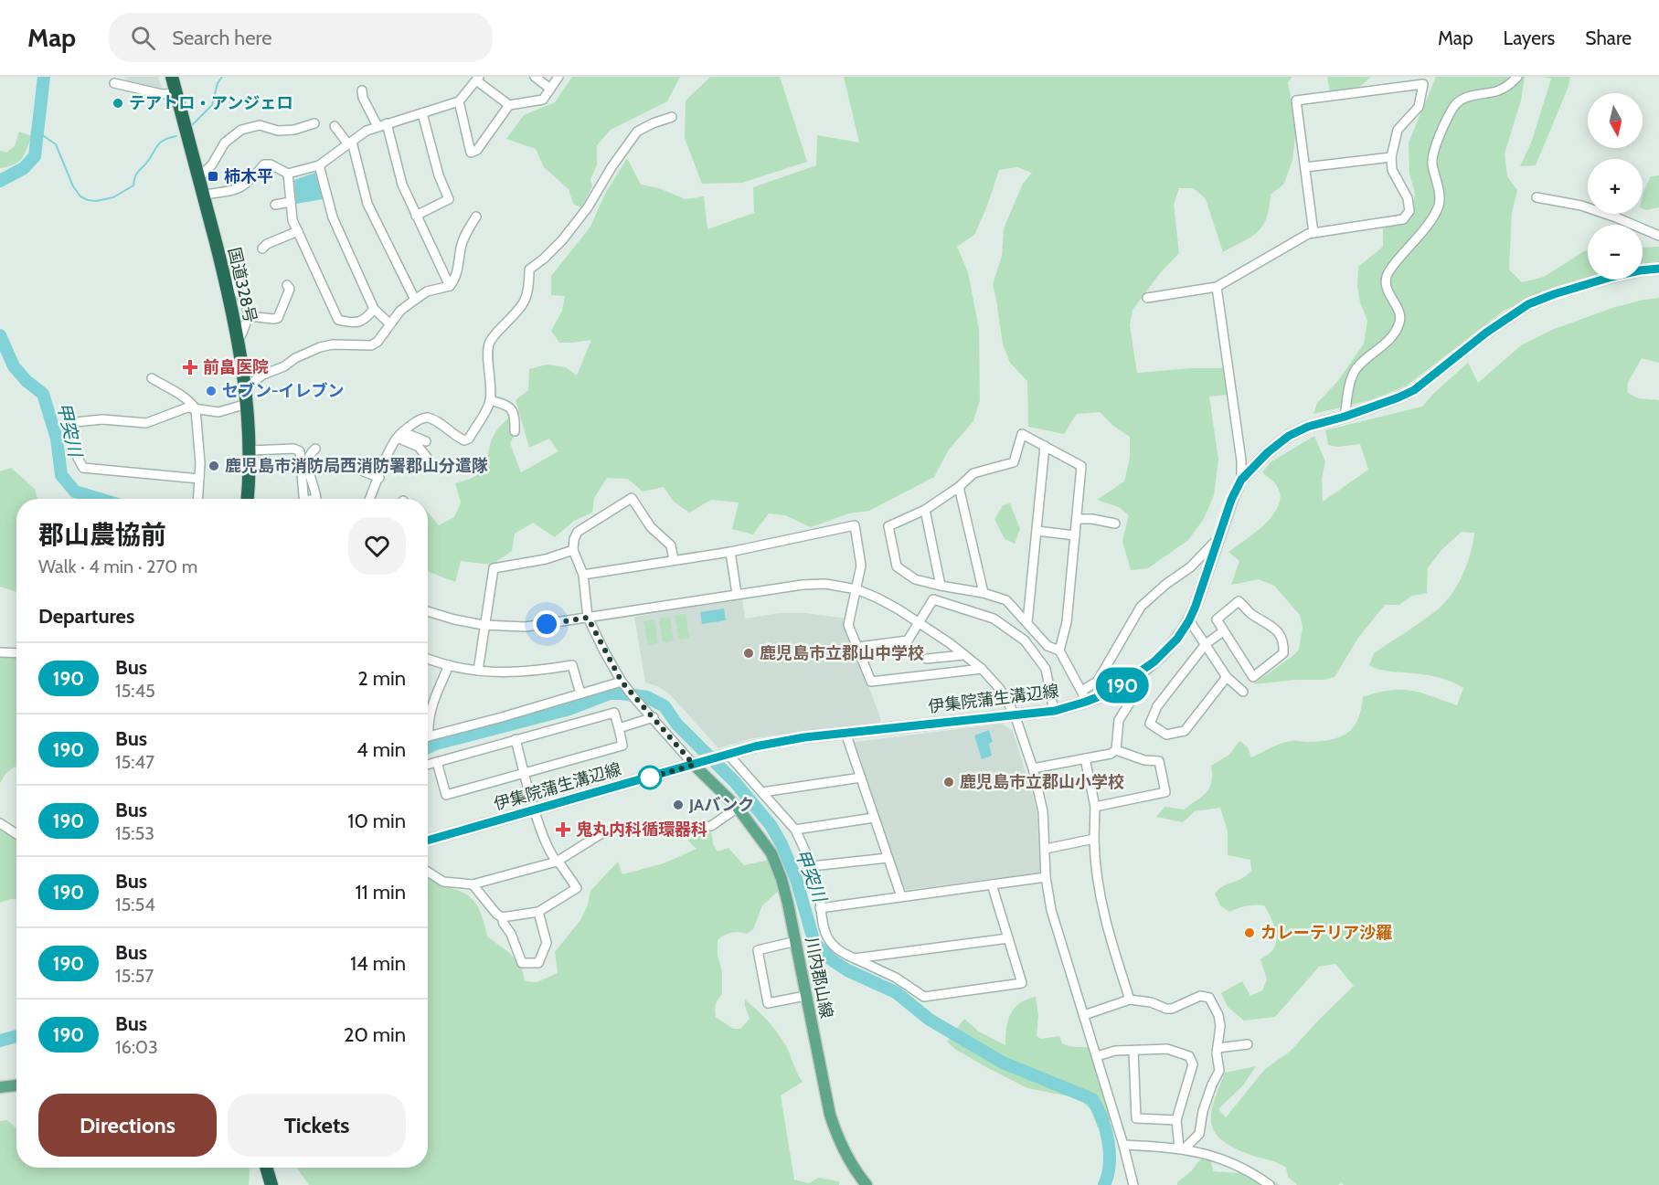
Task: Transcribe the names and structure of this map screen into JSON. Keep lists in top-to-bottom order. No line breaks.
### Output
{"streets":{"highway":["国道328号"],"main road":["伊集院蒲生溝辺線","川内郡山線"]},"crossings":[["伊集院蒲生溝辺線","川内郡山線"]],"water":["甲突川"],"places":{"other":["テアトロ・アンジェロ","セブン-イレブン","鹿児島市消防局西消防署郡山分遣隊","鹿児島市立郡山中学校","鹿児島市立郡山小学校","JAバンク","カレーテリア沙羅"],"transit":["柿木平"],"health":["前畠医院","鬼丸内科循環器科"]},"lines":["bus line 190"],"north":"bottom","page":{"header":"Map","search":"Search here","nav":["Map","Layers","Share"],"on_map":"190","map_buttons":["+","−"],"heading":[["郡山農協前","Walk · 4 min · 270 m"],"Departures"],"list":[{"mark":"190","name":"Bus","note":"15:45","value":"2 min"},{"mark":"190","name":"Bus","note":"15:47","value":"4 min"},{"mark":"190","name":"Bus","note":"15:53","value":"10 min"},{"mark":"190","name":"Bus","note":"15:54","value":"11 min"},{"mark":"190","name":"Bus","note":"15:57","value":"14 min"},{"mark":"190","name":"Bus","note":"16:03","value":"20 min"}],"buttons":["Directions","Tickets"]}}
